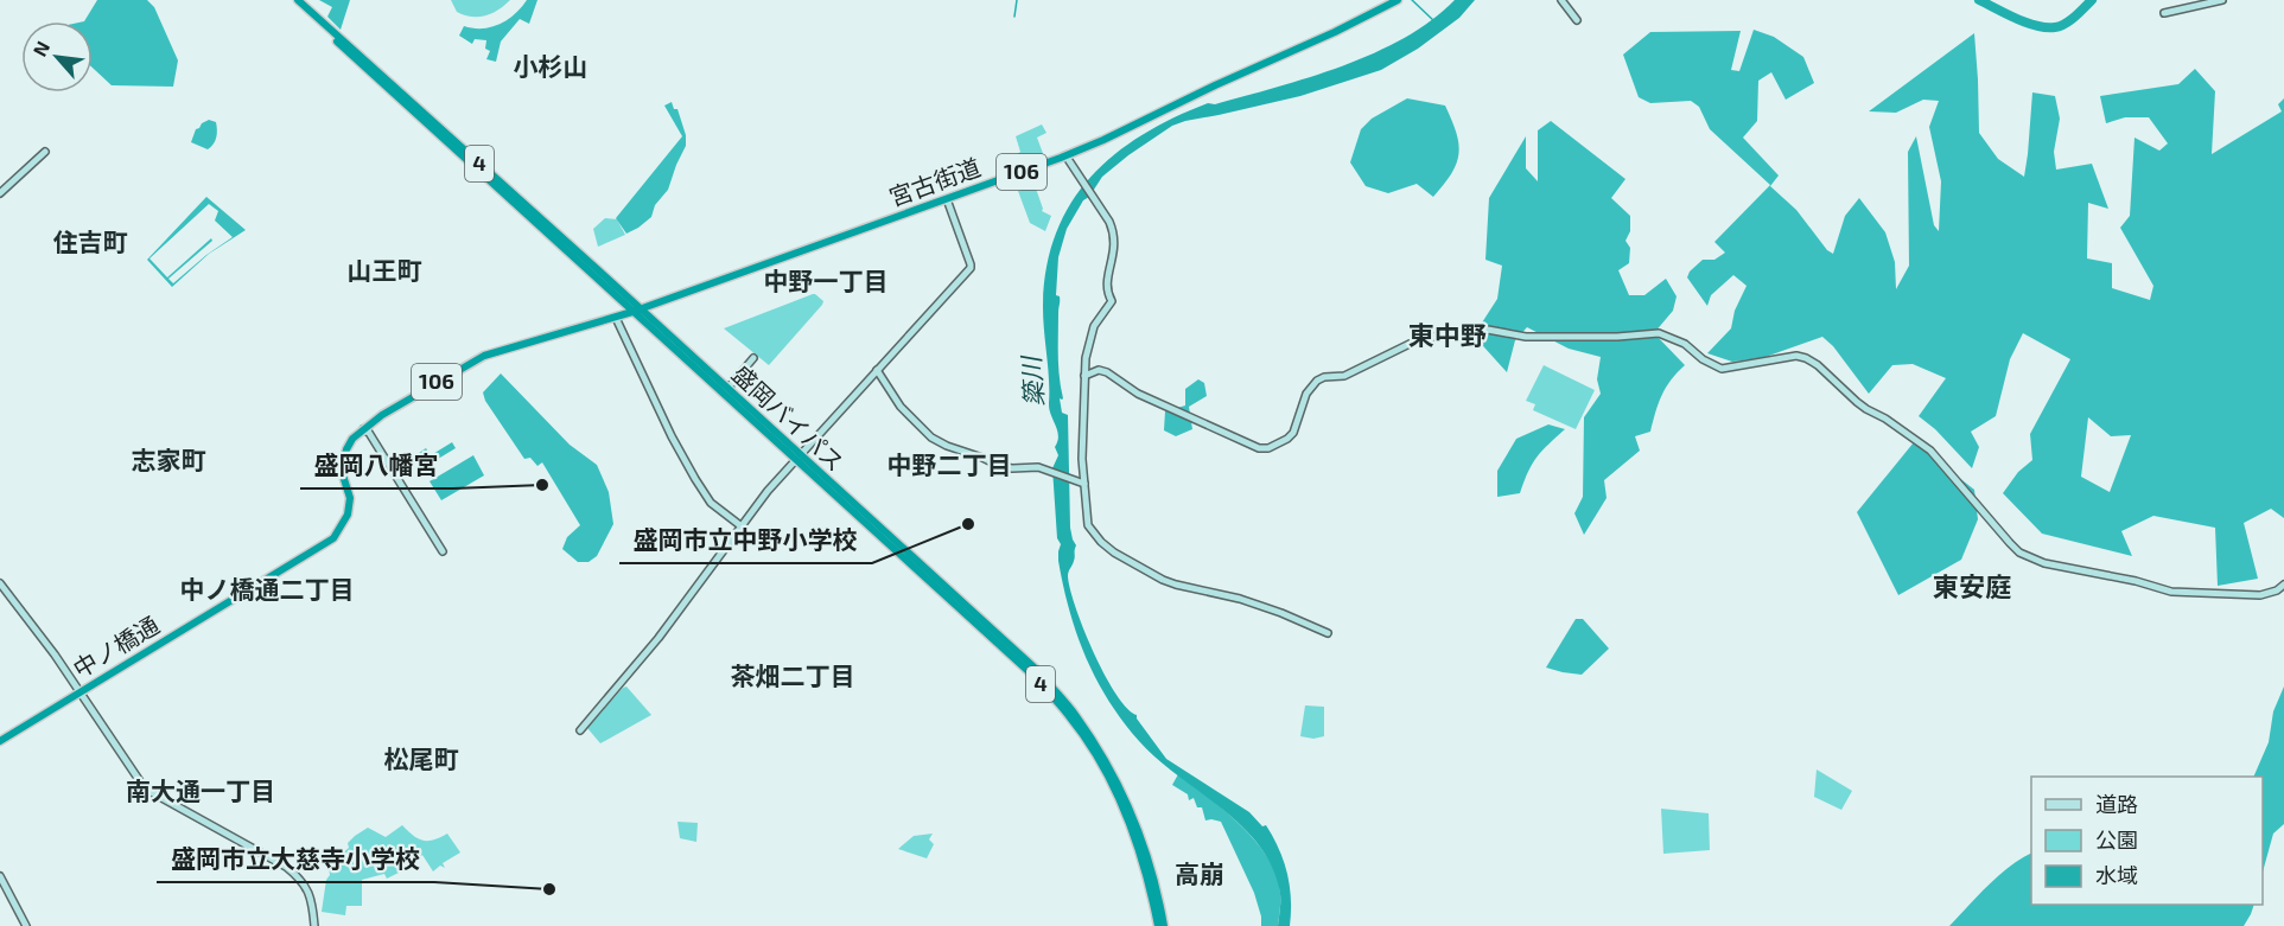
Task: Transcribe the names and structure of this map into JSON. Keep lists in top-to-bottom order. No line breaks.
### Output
{"streets":{"highway":["4","106","宮古街道","盛岡バイパス","中ノ橋通"]},"crossings":[["宮古街道","盛岡バイパス"],["宮古街道","中ノ橋通"],["盛岡バイパス","中ノ橋通"]],"districts":["小杉山","住吉町","山王町","中野一丁目","東中野","志家町","中野二丁目","東安庭","中ノ橋通二丁目","茶畑二丁目","松尾町","南大通一丁目","高崩"],"water":["簗川"],"places":["盛岡八幡宮","盛岡市立中野小学校","盛岡市立大慈寺小学校"],"legend":["道路","公園","水域"],"north":"top left"}
